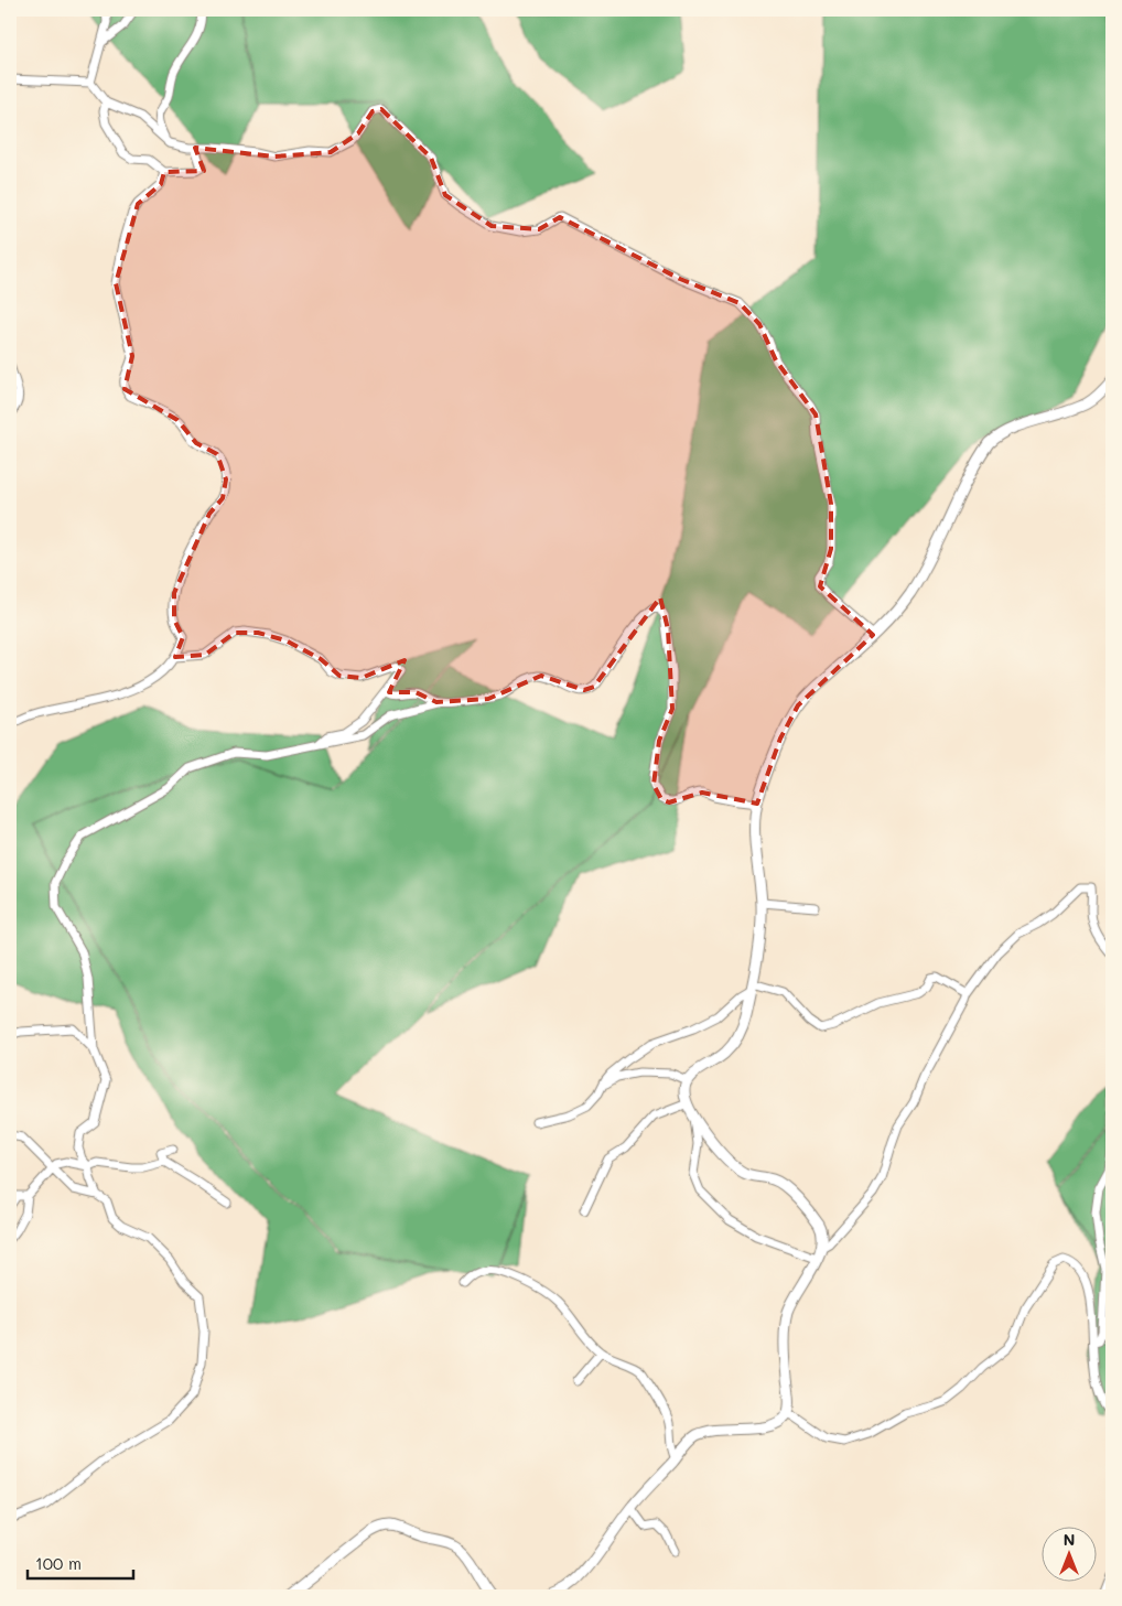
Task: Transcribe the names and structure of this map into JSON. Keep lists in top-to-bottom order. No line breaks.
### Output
{"scale_bar":"100 m","north":"top"}
